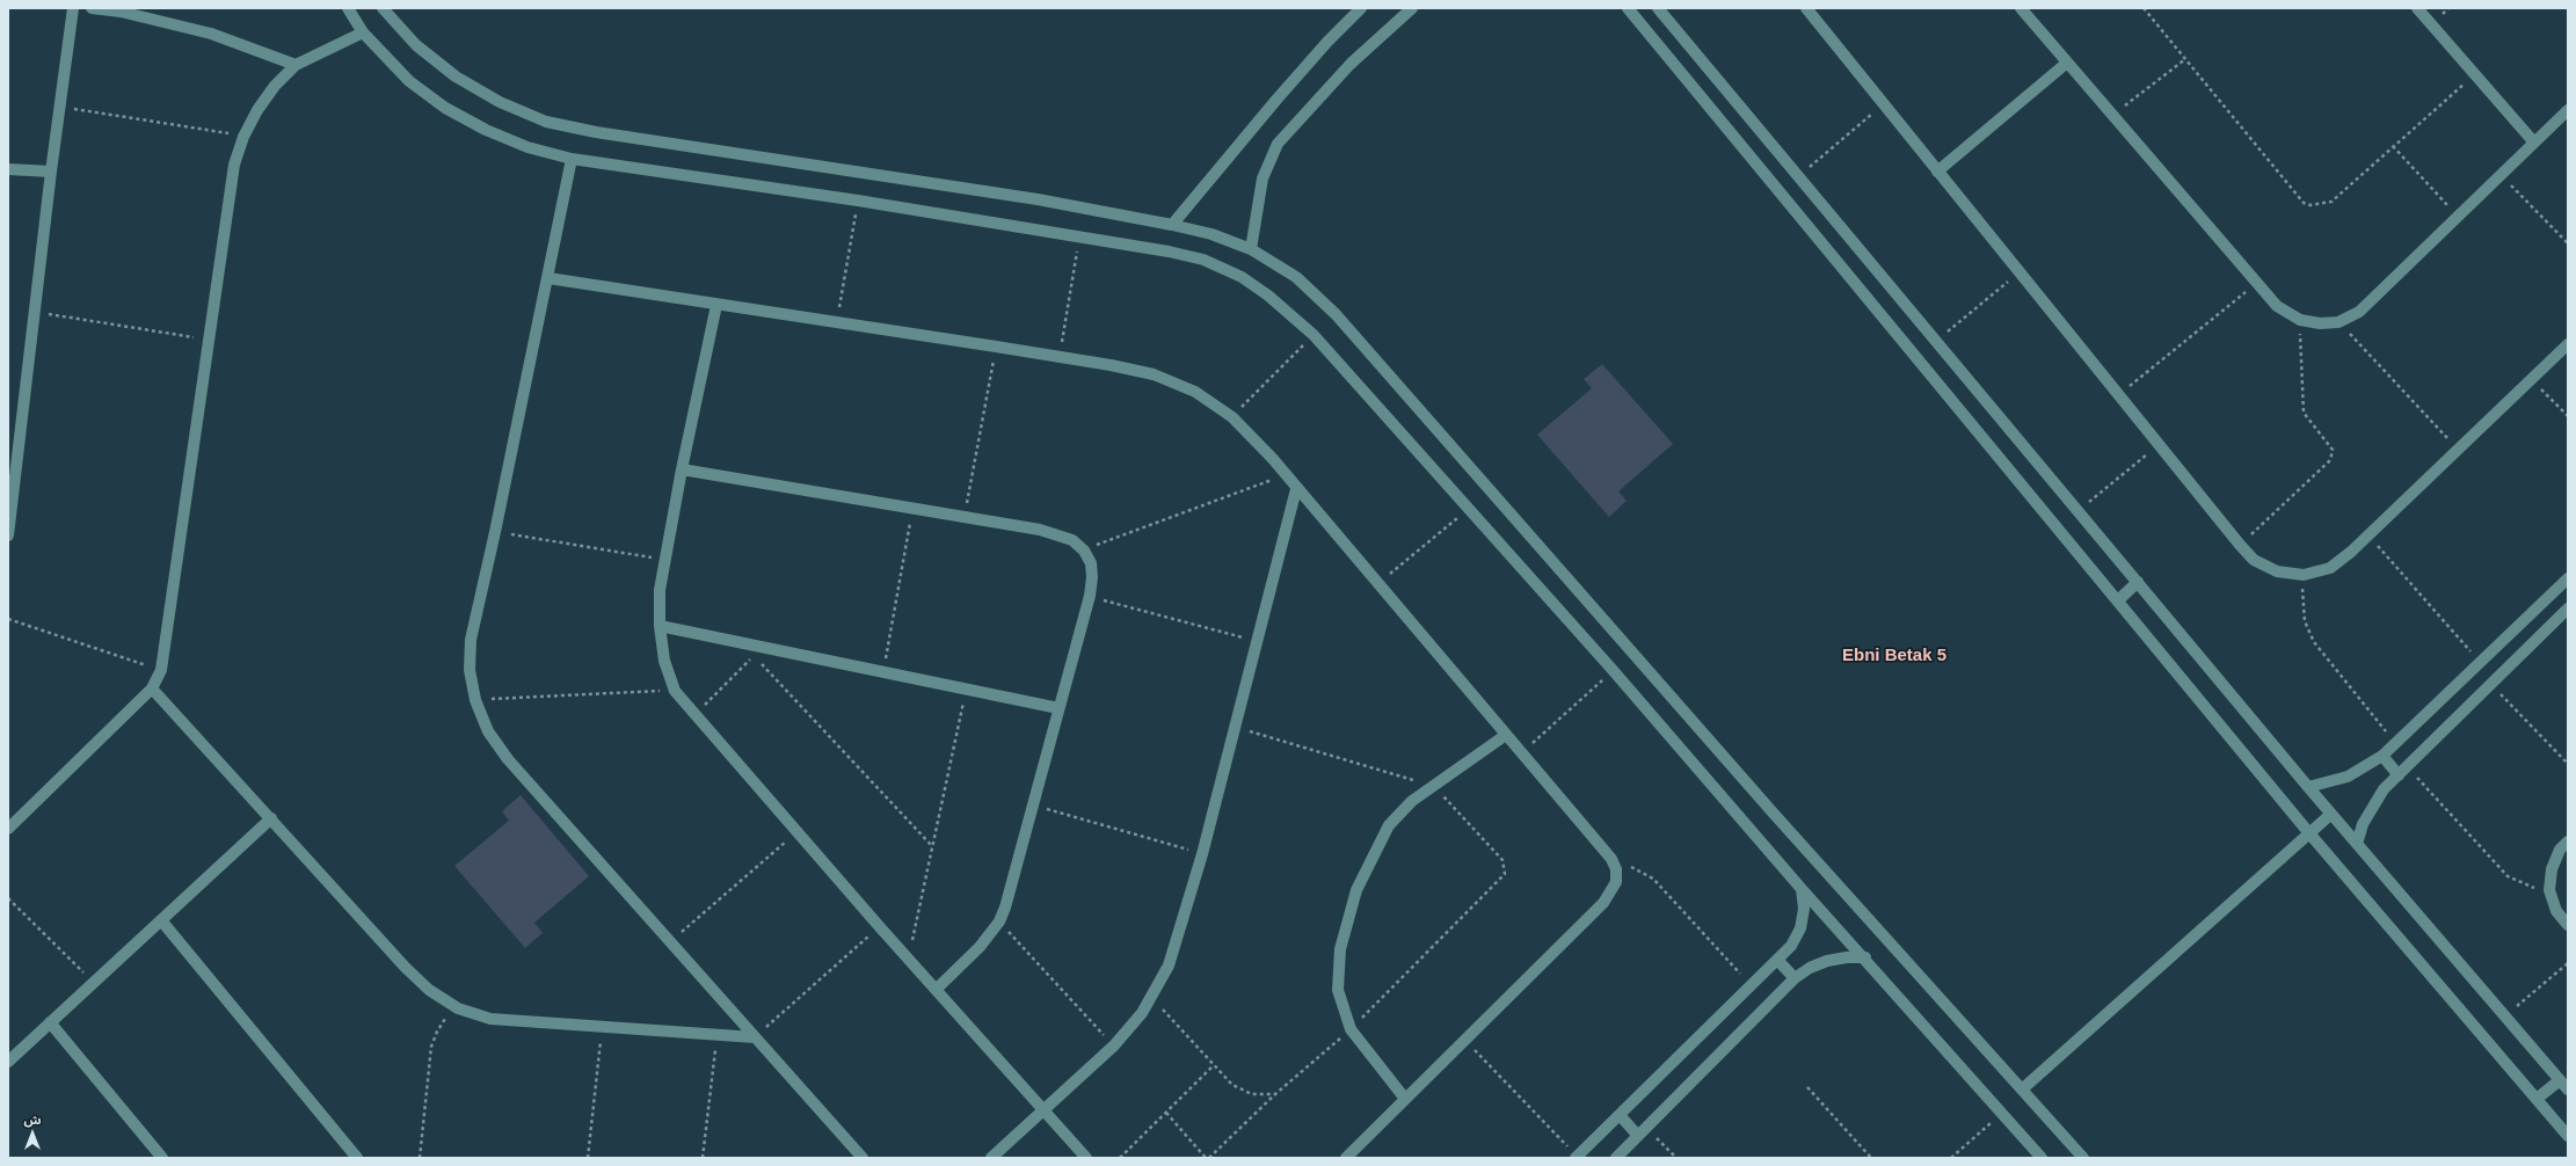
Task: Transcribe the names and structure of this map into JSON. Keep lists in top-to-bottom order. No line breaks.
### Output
{"districts":["Ebni Betak 5"],"north":"top"}
